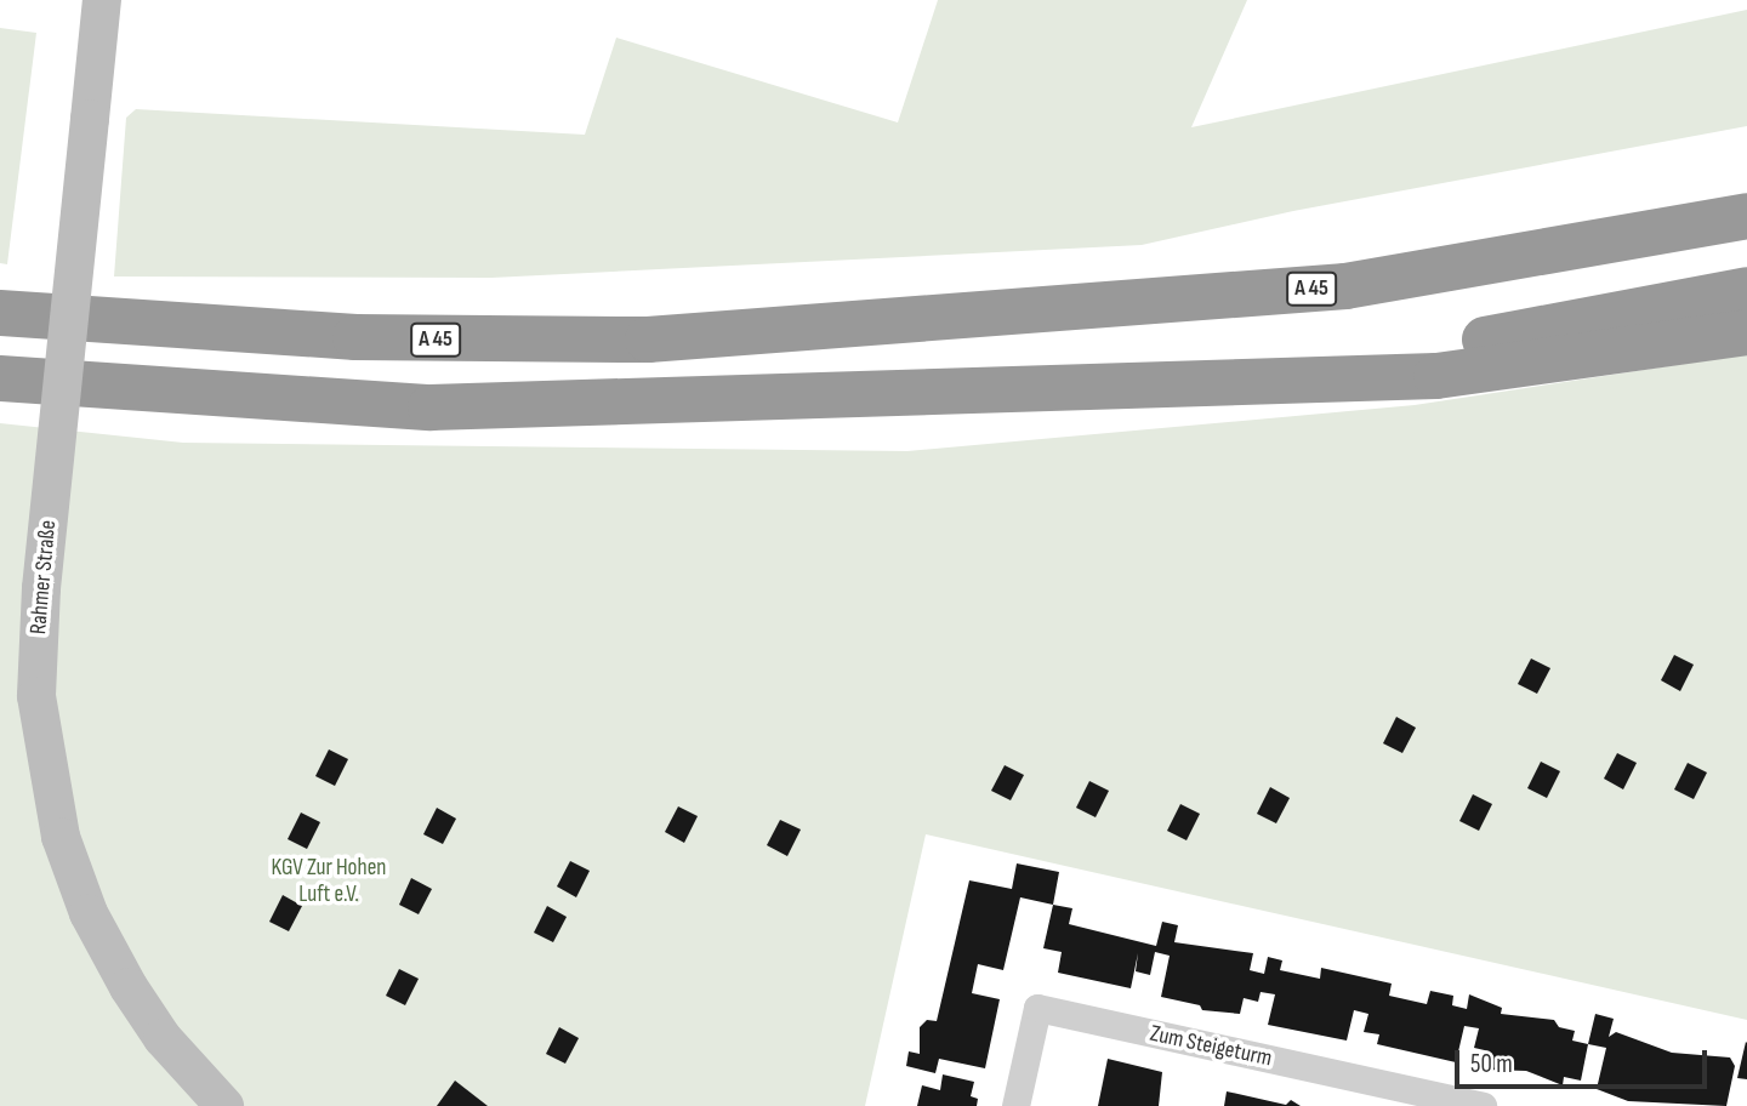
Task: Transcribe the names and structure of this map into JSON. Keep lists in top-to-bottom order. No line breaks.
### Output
{"streets":{"highway":["A 45"],"main road":["Rahmer Straße"],"street":["Zum Steigeturm"]},"parks":["KGV Zur Hohen Luft e.V."],"scale_bar":"50 m"}
